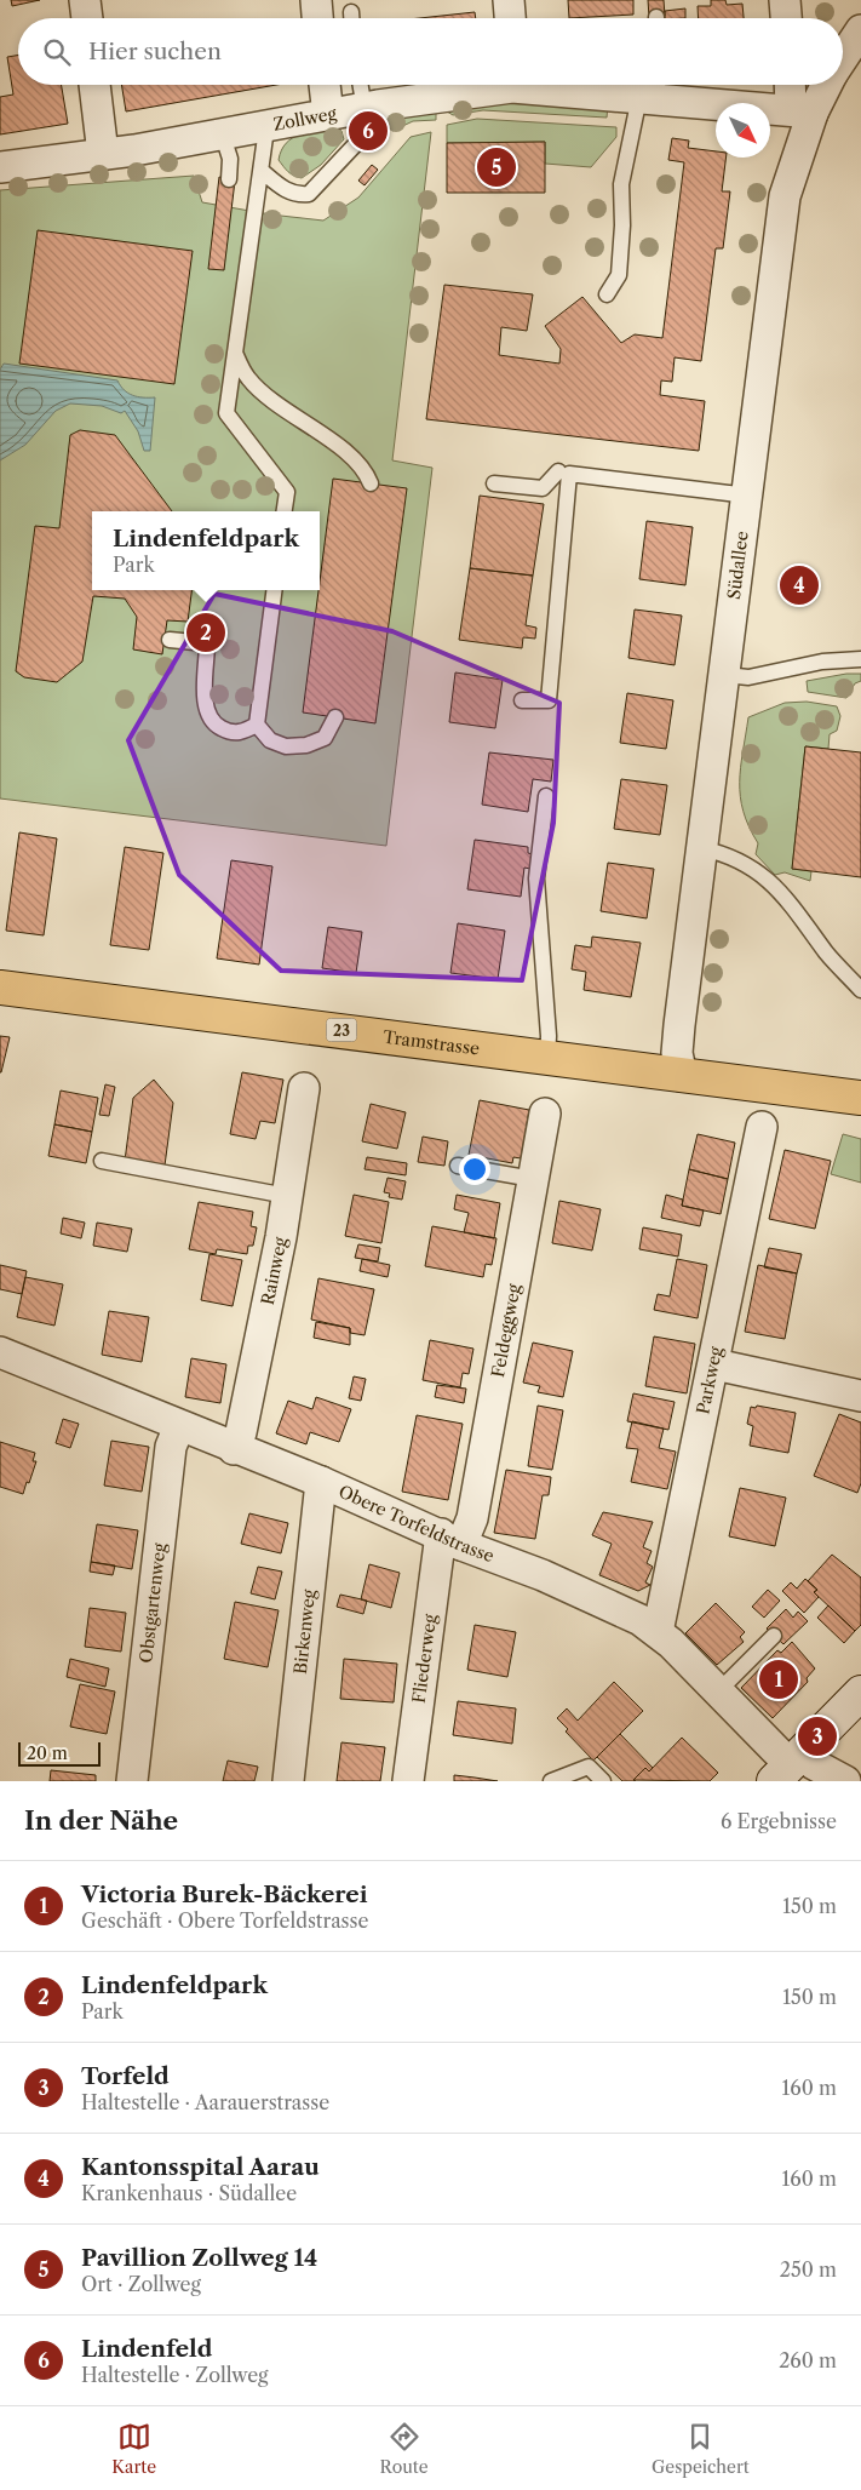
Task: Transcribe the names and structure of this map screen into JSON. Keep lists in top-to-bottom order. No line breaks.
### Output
{"streets":{"main road":["23","Tramstrasse"],"street":["Zollweg","Südallee","Rainweg","Feldeggweg","Parkweg","Obere Torfeldstrasse","Obstgartenweg","Birkenweg","Fliederweg"]},"crossings":[["Zollweg","Südallee"],["Südallee","Tramstrasse"],["Rainweg","Obere Torfeldstrasse"],["Feldeggweg","Obere Torfeldstrasse"],["Feldeggweg","Fliederweg"],["Parkweg","Obere Torfeldstrasse"],["Obere Torfeldstrasse","Obstgartenweg"],["Obere Torfeldstrasse","Birkenweg"],["Obere Torfeldstrasse","Fliederweg"]],"scale_bar":"20 m","north":"bottom right","page":{"search":"Hier suchen","pins":["6","5","4","2","1","3"],"popup":["Lindenfeldpark","Park"],"scale":"20 m","heading":["In der Nähe","6 Ergebnisse"],"list":[{"mark":"1","name":"Victoria Burek-Bäckerei","note":"Geschäft · Obere Torfeldstrasse","value":"150 m"},{"mark":"2","name":"Lindenfeldpark","note":"Park","value":"150 m"},{"mark":"3","name":"Torfeld","note":"Haltestelle · Aarauerstrasse","value":"160 m"},{"mark":"4","name":"Kantonsspital Aarau","note":"Krankenhaus · Südallee","value":"160 m"},{"mark":"5","name":"Pavillion Zollweg 14","note":"Ort · Zollweg","value":"250 m"},{"mark":"6","name":"Lindenfeld","note":"Haltestelle · Zollweg","value":"260 m"}],"nav":["Karte","Route","Gespeichert"]}}
